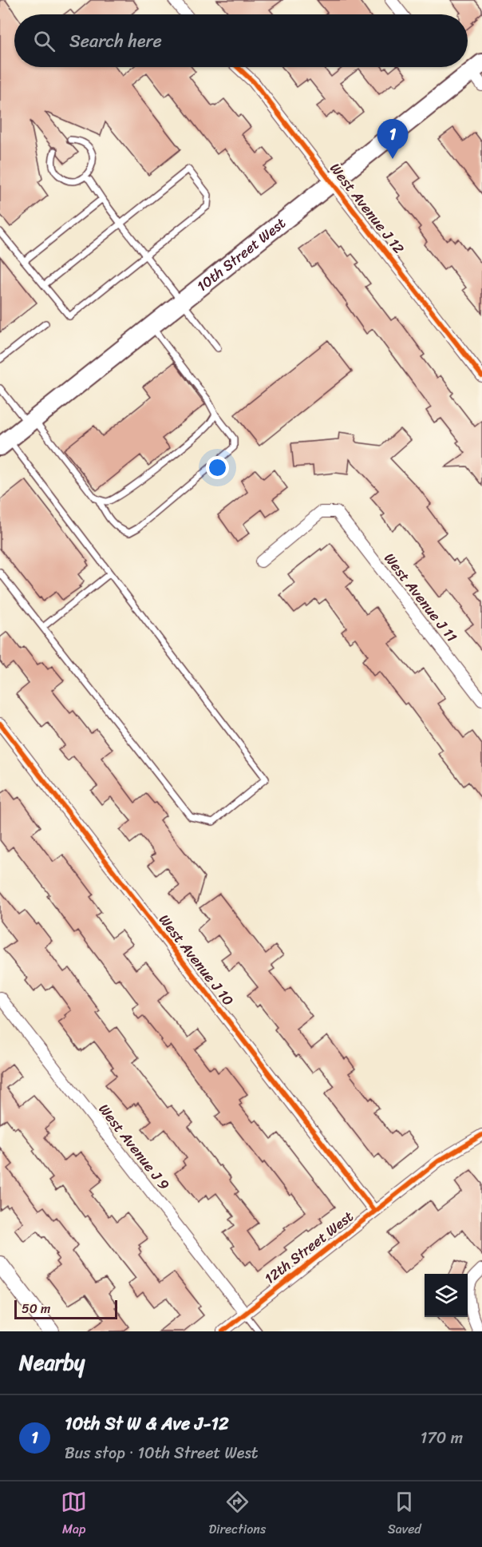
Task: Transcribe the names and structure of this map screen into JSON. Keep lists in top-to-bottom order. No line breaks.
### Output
{"streets":{"main road":["10th Street West"],"street":["West Avenue J 12","West Avenue J 11","West Avenue J 10","West Avenue J 9","12th Street West"]},"crossings":[["West Avenue J 12","10th Street West"],["West Avenue J 10","12th Street West"],["West Avenue J 9","12th Street West"]],"scale_bar":"50 m","page":{"search":"Search here","pins":"1","scale":"50 m","heading":"Nearby","list":[{"mark":"1","name":"10th St W & Ave J-12","note":"Bus stop · 10th Street West","value":"170 m"}],"nav":["Map","Directions","Saved"]}}
